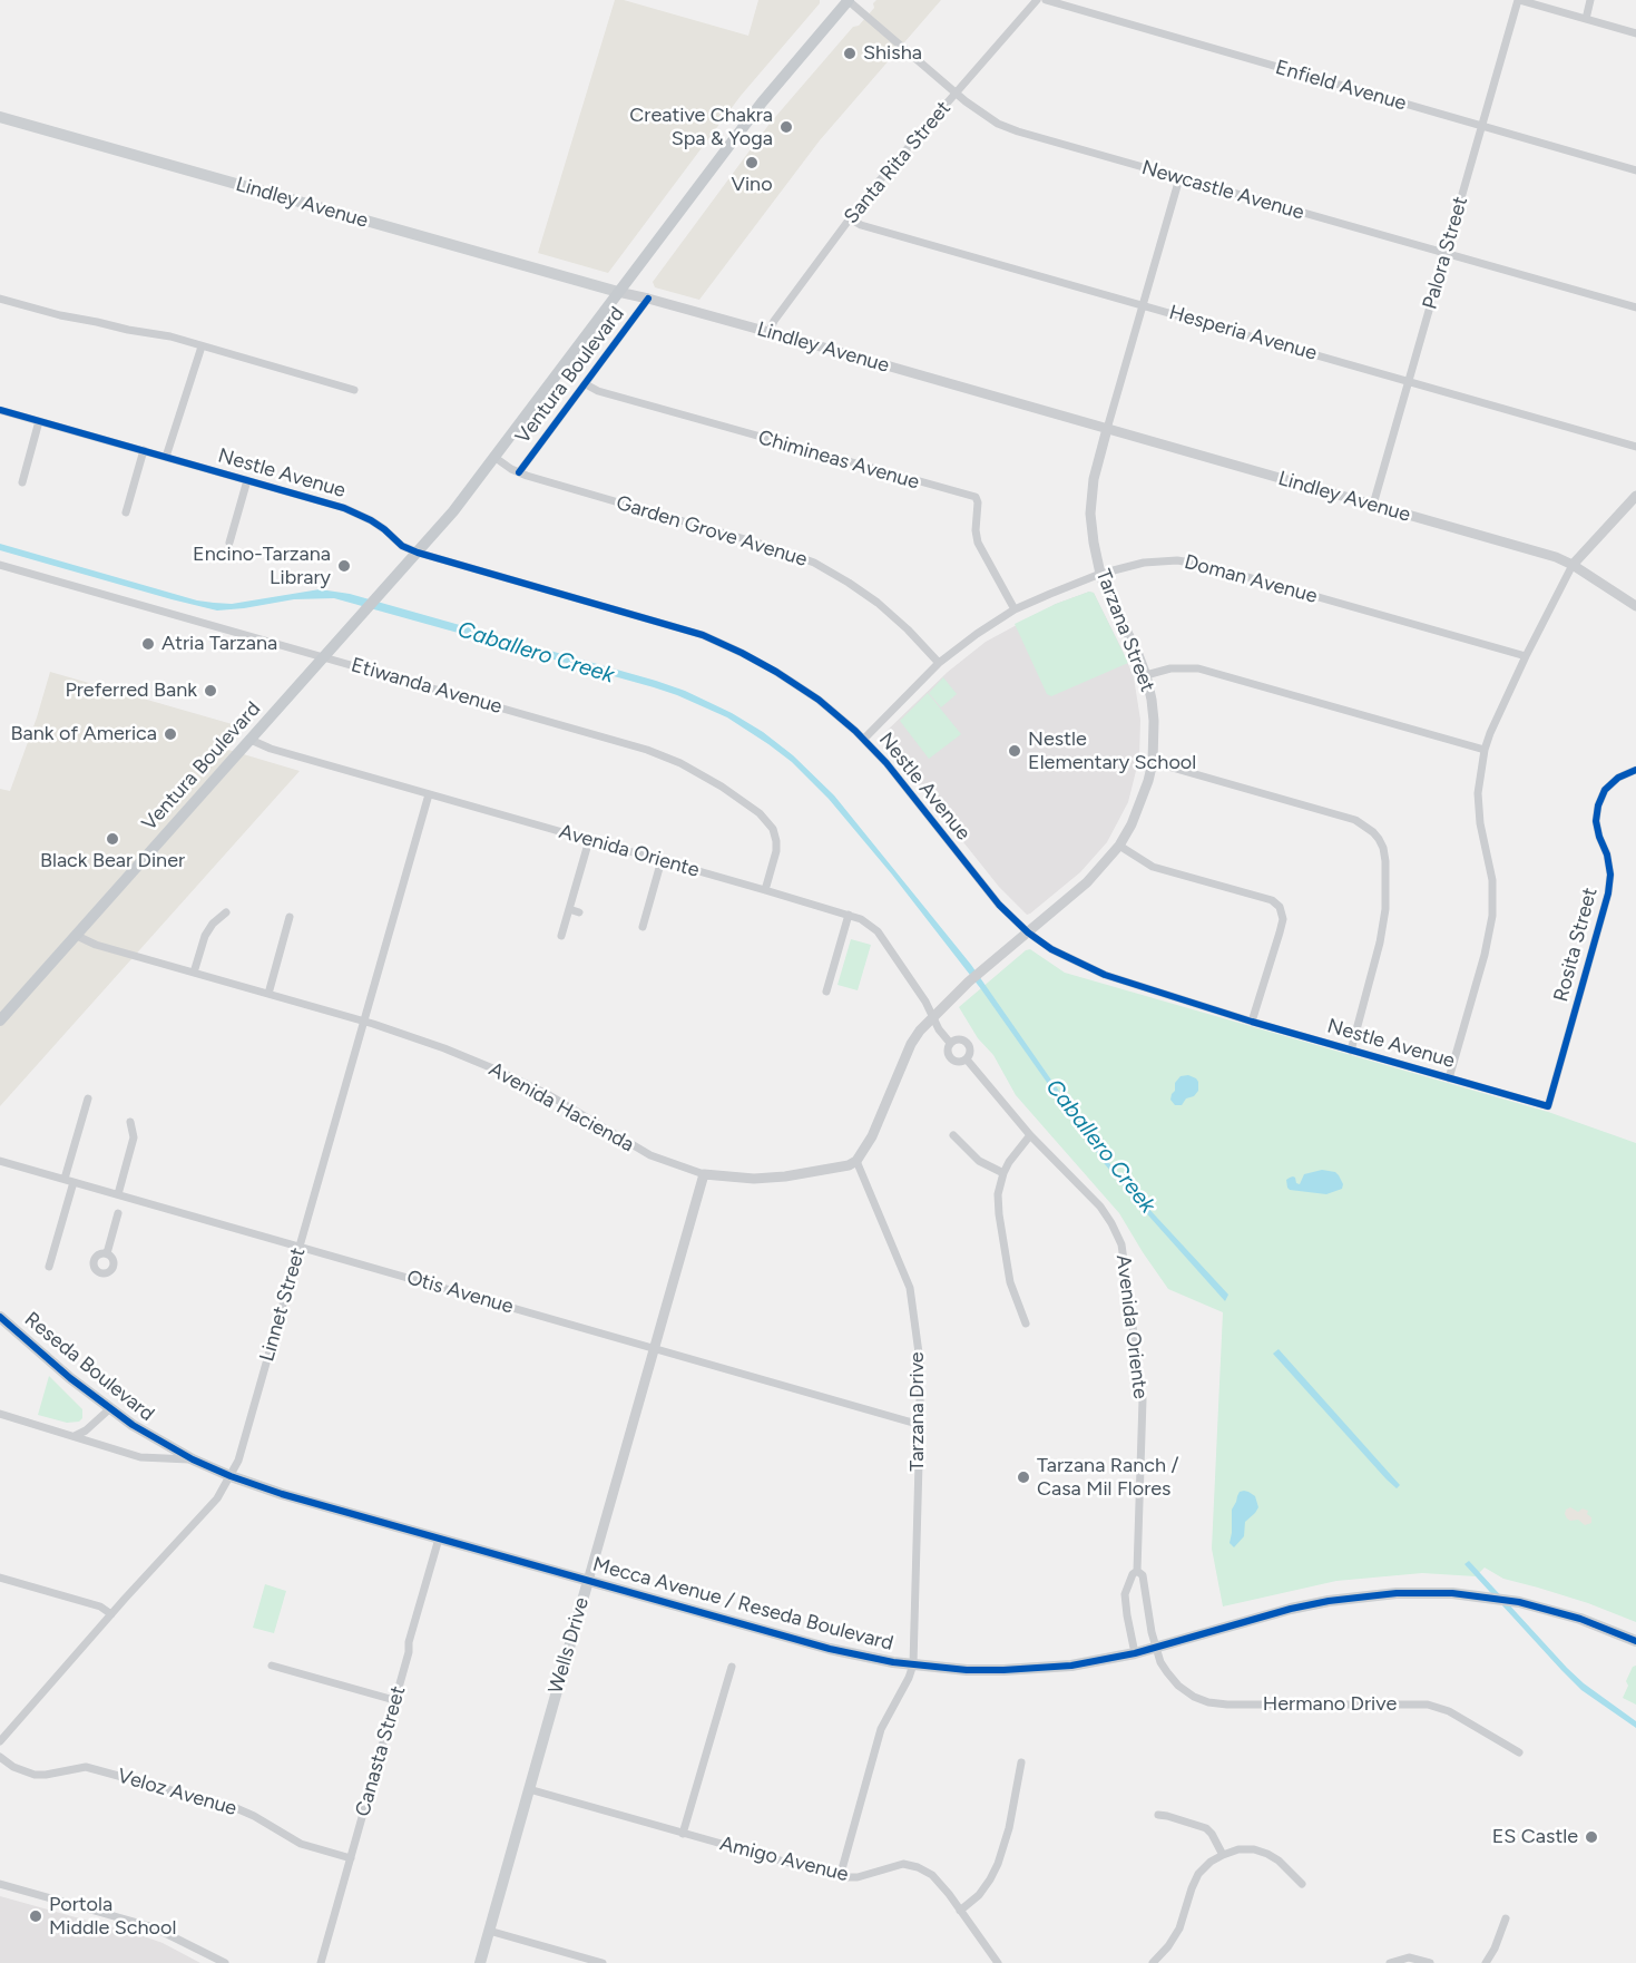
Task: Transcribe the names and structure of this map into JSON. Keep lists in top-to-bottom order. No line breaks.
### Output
{"streets":{"main road":["Lindley Avenue","Ventura Boulevard","Reseda Boulevard","Mecca Avenue / Reseda Boulevard","Wells Drive"],"street":["Enfield Avenue","Santa Rita Street","Newcastle Avenue","Palora Street","Hesperia Avenue","Chimineas Avenue","Nestle Avenue","Garden Grove Avenue","Doman Avenue","Tarzana Street","Etiwanda Avenue","Avenida Oriente","Rosita Street","Avenida Hacienda","Otis Avenue","Linnet Street","Tarzana Drive","Hermano Drive","Canasta Street","Veloz Avenue","Amigo Avenue"]},"crossings":[["Enfield Avenue","Palora Street"],["Santa Rita Street","Newcastle Avenue"],["Santa Rita Street","Lindley Avenue"],["Santa Rita Street","Hesperia Avenue"],["Newcastle Avenue","Palora Street"],["Newcastle Avenue","Ventura Boulevard"],["Newcastle Avenue","Tarzana Street"],["Lindley Avenue","Palora Street"],["Lindley Avenue","Ventura Boulevard"],["Lindley Avenue","Tarzana Street"],["Palora Street","Hesperia Avenue"],["Hesperia Avenue","Tarzana Street"],["Ventura Boulevard","Chimineas Avenue"],["Ventura Boulevard","Nestle Avenue"],["Ventura Boulevard","Garden Grove Avenue"],["Ventura Boulevard","Etiwanda Avenue"],["Ventura Boulevard","Avenida Oriente"],["Ventura Boulevard","Avenida Hacienda"],["Chimineas Avenue","Doman Avenue"],["Nestle Avenue","Doman Avenue"],["Nestle Avenue","Tarzana Street"],["Nestle Avenue","Rosita Street"],["Garden Grove Avenue","Doman Avenue"],["Doman Avenue","Tarzana Street"],["Tarzana Street","Avenida Oriente"],["Etiwanda Avenue","Avenida Oriente"],["Avenida Oriente","Linnet Street"],["Avenida Oriente","Mecca Avenue / Reseda Boulevard"],["Avenida Oriente","Hermano Drive"],["Avenida Hacienda","Linnet Street"],["Avenida Hacienda","Tarzana Drive"],["Avenida Hacienda","Wells Drive"],["Otis Avenue","Linnet Street"],["Otis Avenue","Tarzana Drive"],["Otis Avenue","Wells Drive"],["Linnet Street","Reseda Boulevard"],["Linnet Street","Mecca Avenue / Reseda Boulevard"],["Reseda Boulevard","Mecca Avenue / Reseda Boulevard"],["Tarzana Drive","Mecca Avenue / Reseda Boulevard"],["Tarzana Drive","Amigo Avenue"],["Mecca Avenue / Reseda Boulevard","Wells Drive"],["Mecca Avenue / Reseda Boulevard","Hermano Drive"],["Mecca Avenue / Reseda Boulevard","Canasta Street"],["Wells Drive","Amigo Avenue"],["Canasta Street","Veloz Avenue"]],"water":["Caballero Creek"],"places":["Shisha","Creative Chakra Spa & Yoga","Vino","Encino-Tarzana Library","Atria Tarzana","Preferred Bank","Bank of America","Nestle Elementary School","Black Bear Diner","Tarzana Ranch / Casa Mil Flores","ES Castle","Portola Middle School"]}
